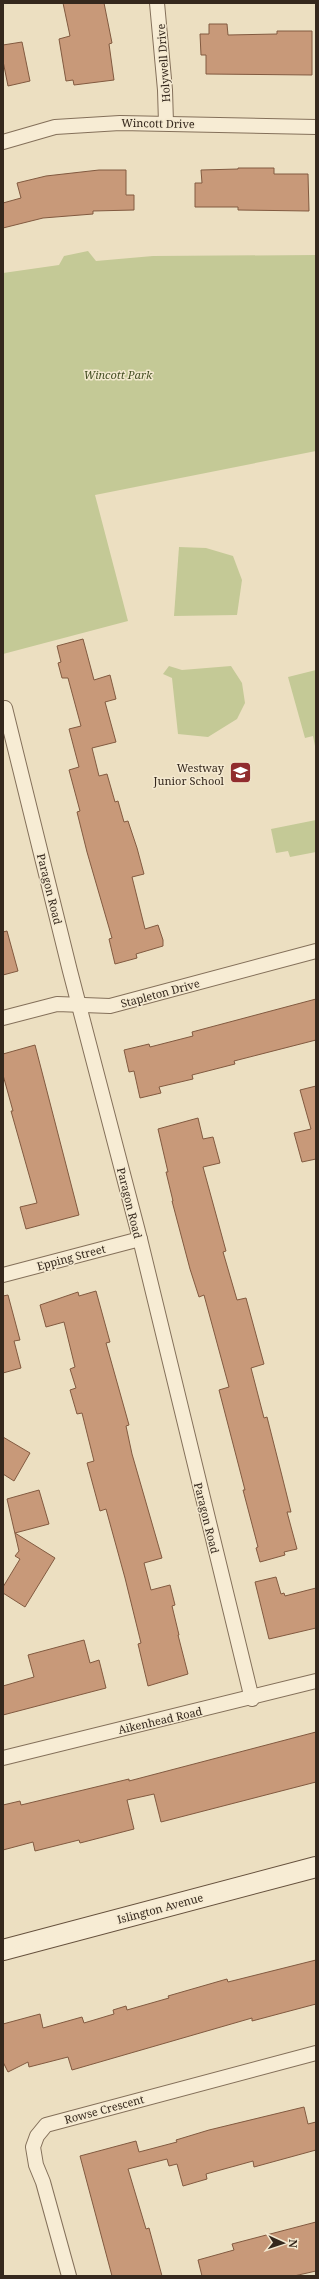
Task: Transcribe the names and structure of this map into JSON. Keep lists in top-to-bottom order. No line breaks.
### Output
{"streets":{"main road":["Islington Avenue"],"street":["Holywell Drive","Wincott Drive","Paragon Road","Stapleton Drive","Epping Street","Aikenhead Road","Rowse Crescent"]},"crossings":[["Holywell Drive","Wincott Drive"],["Paragon Road","Stapleton Drive"],["Paragon Road","Epping Street"],["Paragon Road","Aikenhead Road"]],"parks":["Wincott Park"],"places":{"school or university":["Westway Junior School"]},"north":"right"}
